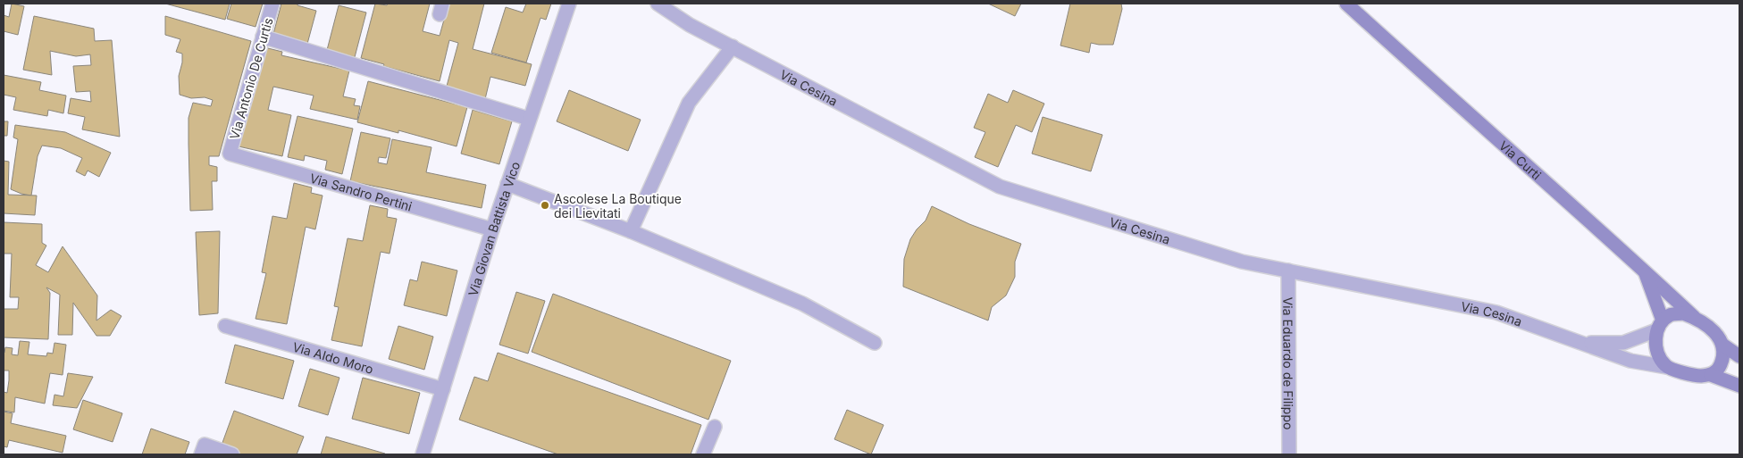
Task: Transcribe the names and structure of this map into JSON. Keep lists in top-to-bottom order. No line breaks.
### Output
{"streets":{"main road":["Via Cesina","Via Curti"],"street":["Via Antonio De Curtis","Via Sandro Pertini","Via Giovan Battista Vico","Via Aldo Moro","Via Eduardo de Filippo"]},"crossings":[["Via Antonio De Curtis","Via Sandro Pertini"],["Via Cesina","Via Curti"],["Via Cesina","Via Eduardo de Filippo"],["Via Sandro Pertini","Via Giovan Battista Vico"],["Via Giovan Battista Vico","Via Aldo Moro"]],"places":["Ascolese La Boutique dei Lievitati"]}
